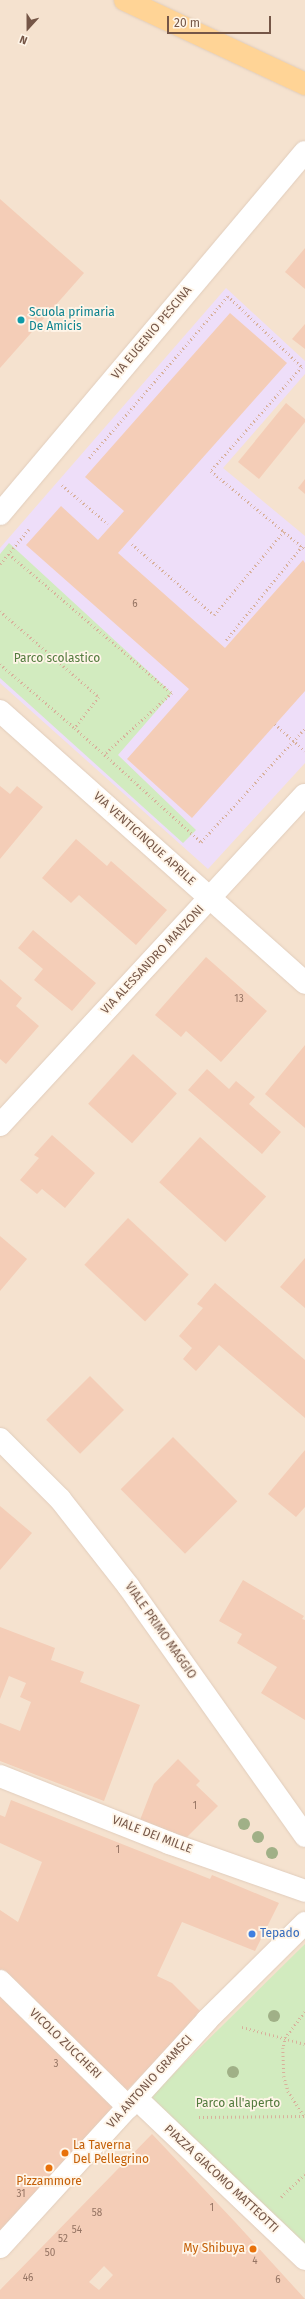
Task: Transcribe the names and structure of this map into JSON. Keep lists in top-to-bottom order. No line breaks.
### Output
{"streets":{"street":["VIA EUGENIO PESCINA","VIA VENTICINQUE APRILE","VIA ALESSANDRO MANZONI","VIALE PRIMO MAGGIO","VIALE DEI MILLE","VICOLO ZUCCHERI","VIA ANTONIO GRAMSCI","PIAZZA GIACOMO MATTEOTTI"]},"crossings":[["VIA VENTICINQUE APRILE","VIA ALESSANDRO MANZONI"],["VICOLO ZUCCHERI","VIA ANTONIO GRAMSCI"],["VICOLO ZUCCHERI","PIAZZA GIACOMO MATTEOTTI"],["VIA ANTONIO GRAMSCI","PIAZZA GIACOMO MATTEOTTI"]],"parks":["Parco scolastico","Parco all'aperto"],"places":["Scuola primaria De Amicis","Tepado","La Taverna Del Pellegrino","Pizzammore","My Shibuya"],"house_numbers":["6","13","1","1","3","31","1","58","54","52","50","4","46","6"],"scale_bar":"20 m","north":"bottom"}
